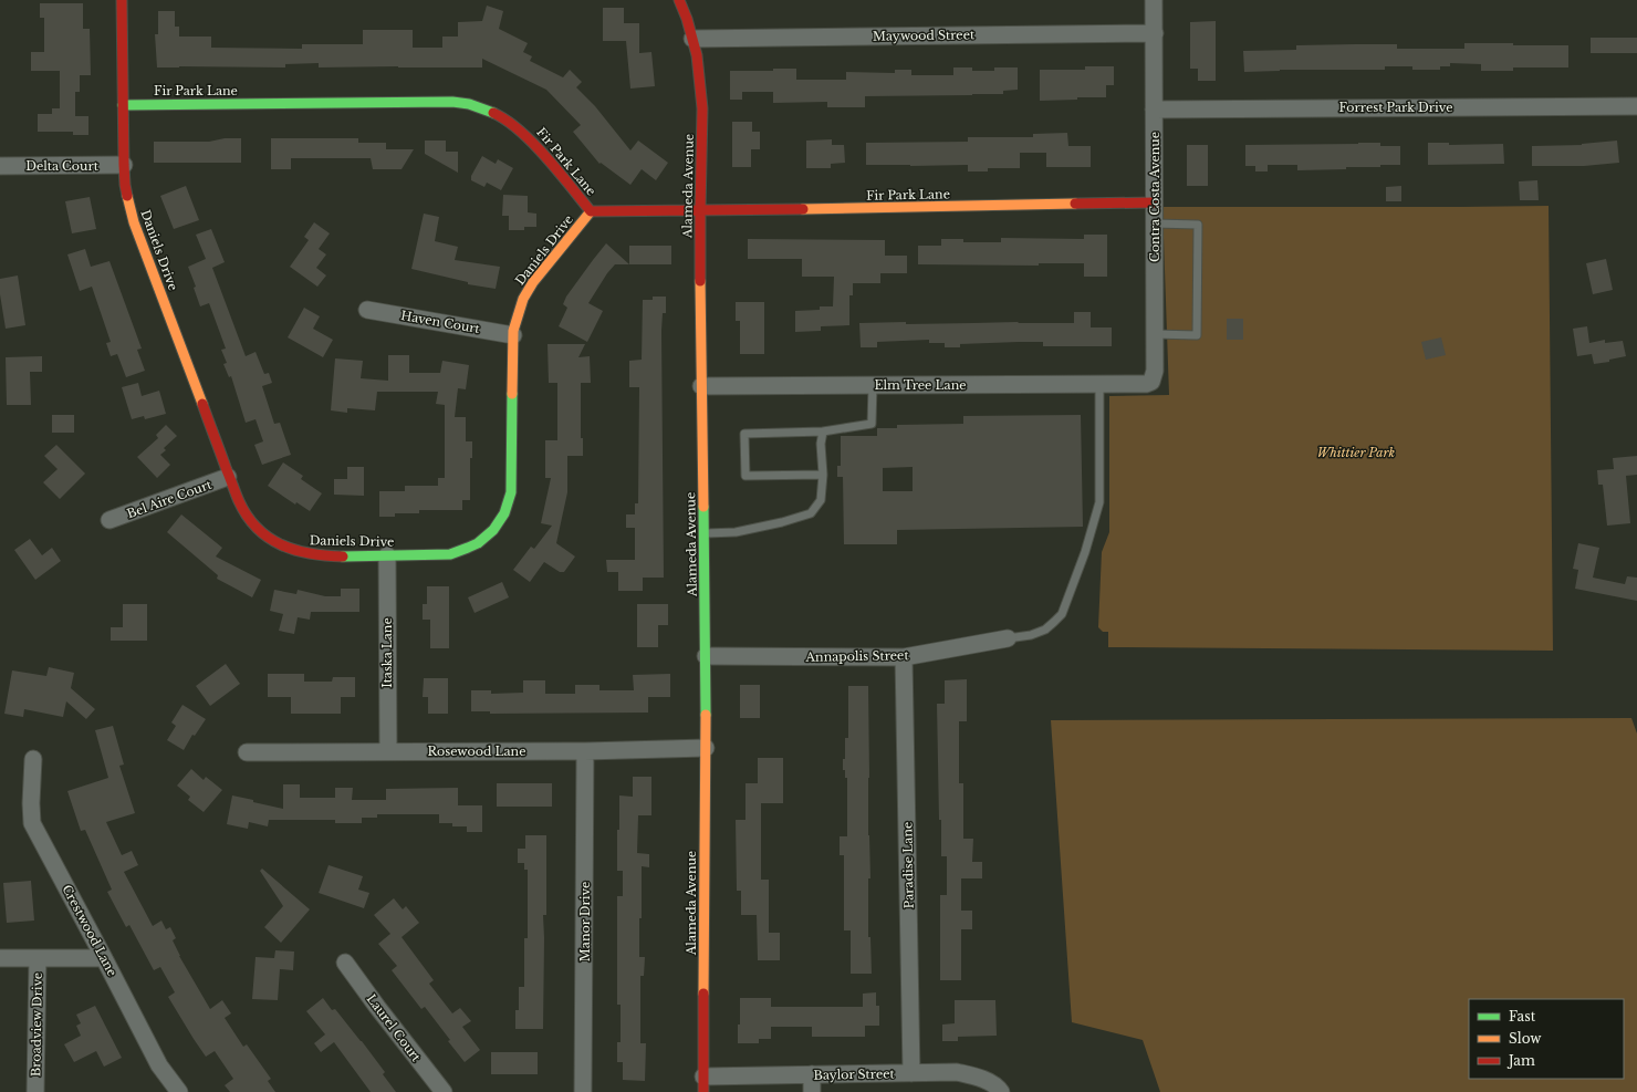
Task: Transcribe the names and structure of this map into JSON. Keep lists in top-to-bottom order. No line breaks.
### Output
{"streets":{"street":["Maywood Street","Fir Park Lane","Forrest Park Drive","Delta Court","Alameda Avenue","Contra Costa Avenue","Daniels Drive","Haven Court","Elm Tree Lane","Bel Aire Court","Itaska Lane","Annapolis Street","Rosewood Lane","Paradise Lane","Manor Drive","Crestwood Lane","Broadview Drive","Laurel Court","Baylor Street"]},"crossings":[["Maywood Street","Alameda Avenue"],["Maywood Street","Contra Costa Avenue"],["Fir Park Lane","Alameda Avenue"],["Fir Park Lane","Contra Costa Avenue"],["Fir Park Lane","Daniels Drive"],["Forrest Park Drive","Contra Costa Avenue"],["Delta Court","Daniels Drive"],["Alameda Avenue","Elm Tree Lane"],["Alameda Avenue","Annapolis Street"],["Alameda Avenue","Rosewood Lane"],["Alameda Avenue","Baylor Street"],["Contra Costa Avenue","Elm Tree Lane"],["Daniels Drive","Haven Court"],["Daniels Drive","Bel Aire Court"],["Daniels Drive","Itaska Lane"],["Itaska Lane","Rosewood Lane"],["Annapolis Street","Paradise Lane"],["Rosewood Lane","Manor Drive"],["Paradise Lane","Baylor Street"]],"parks":["Whittier Park"],"legend":["Fast","Slow","Jam"]}
